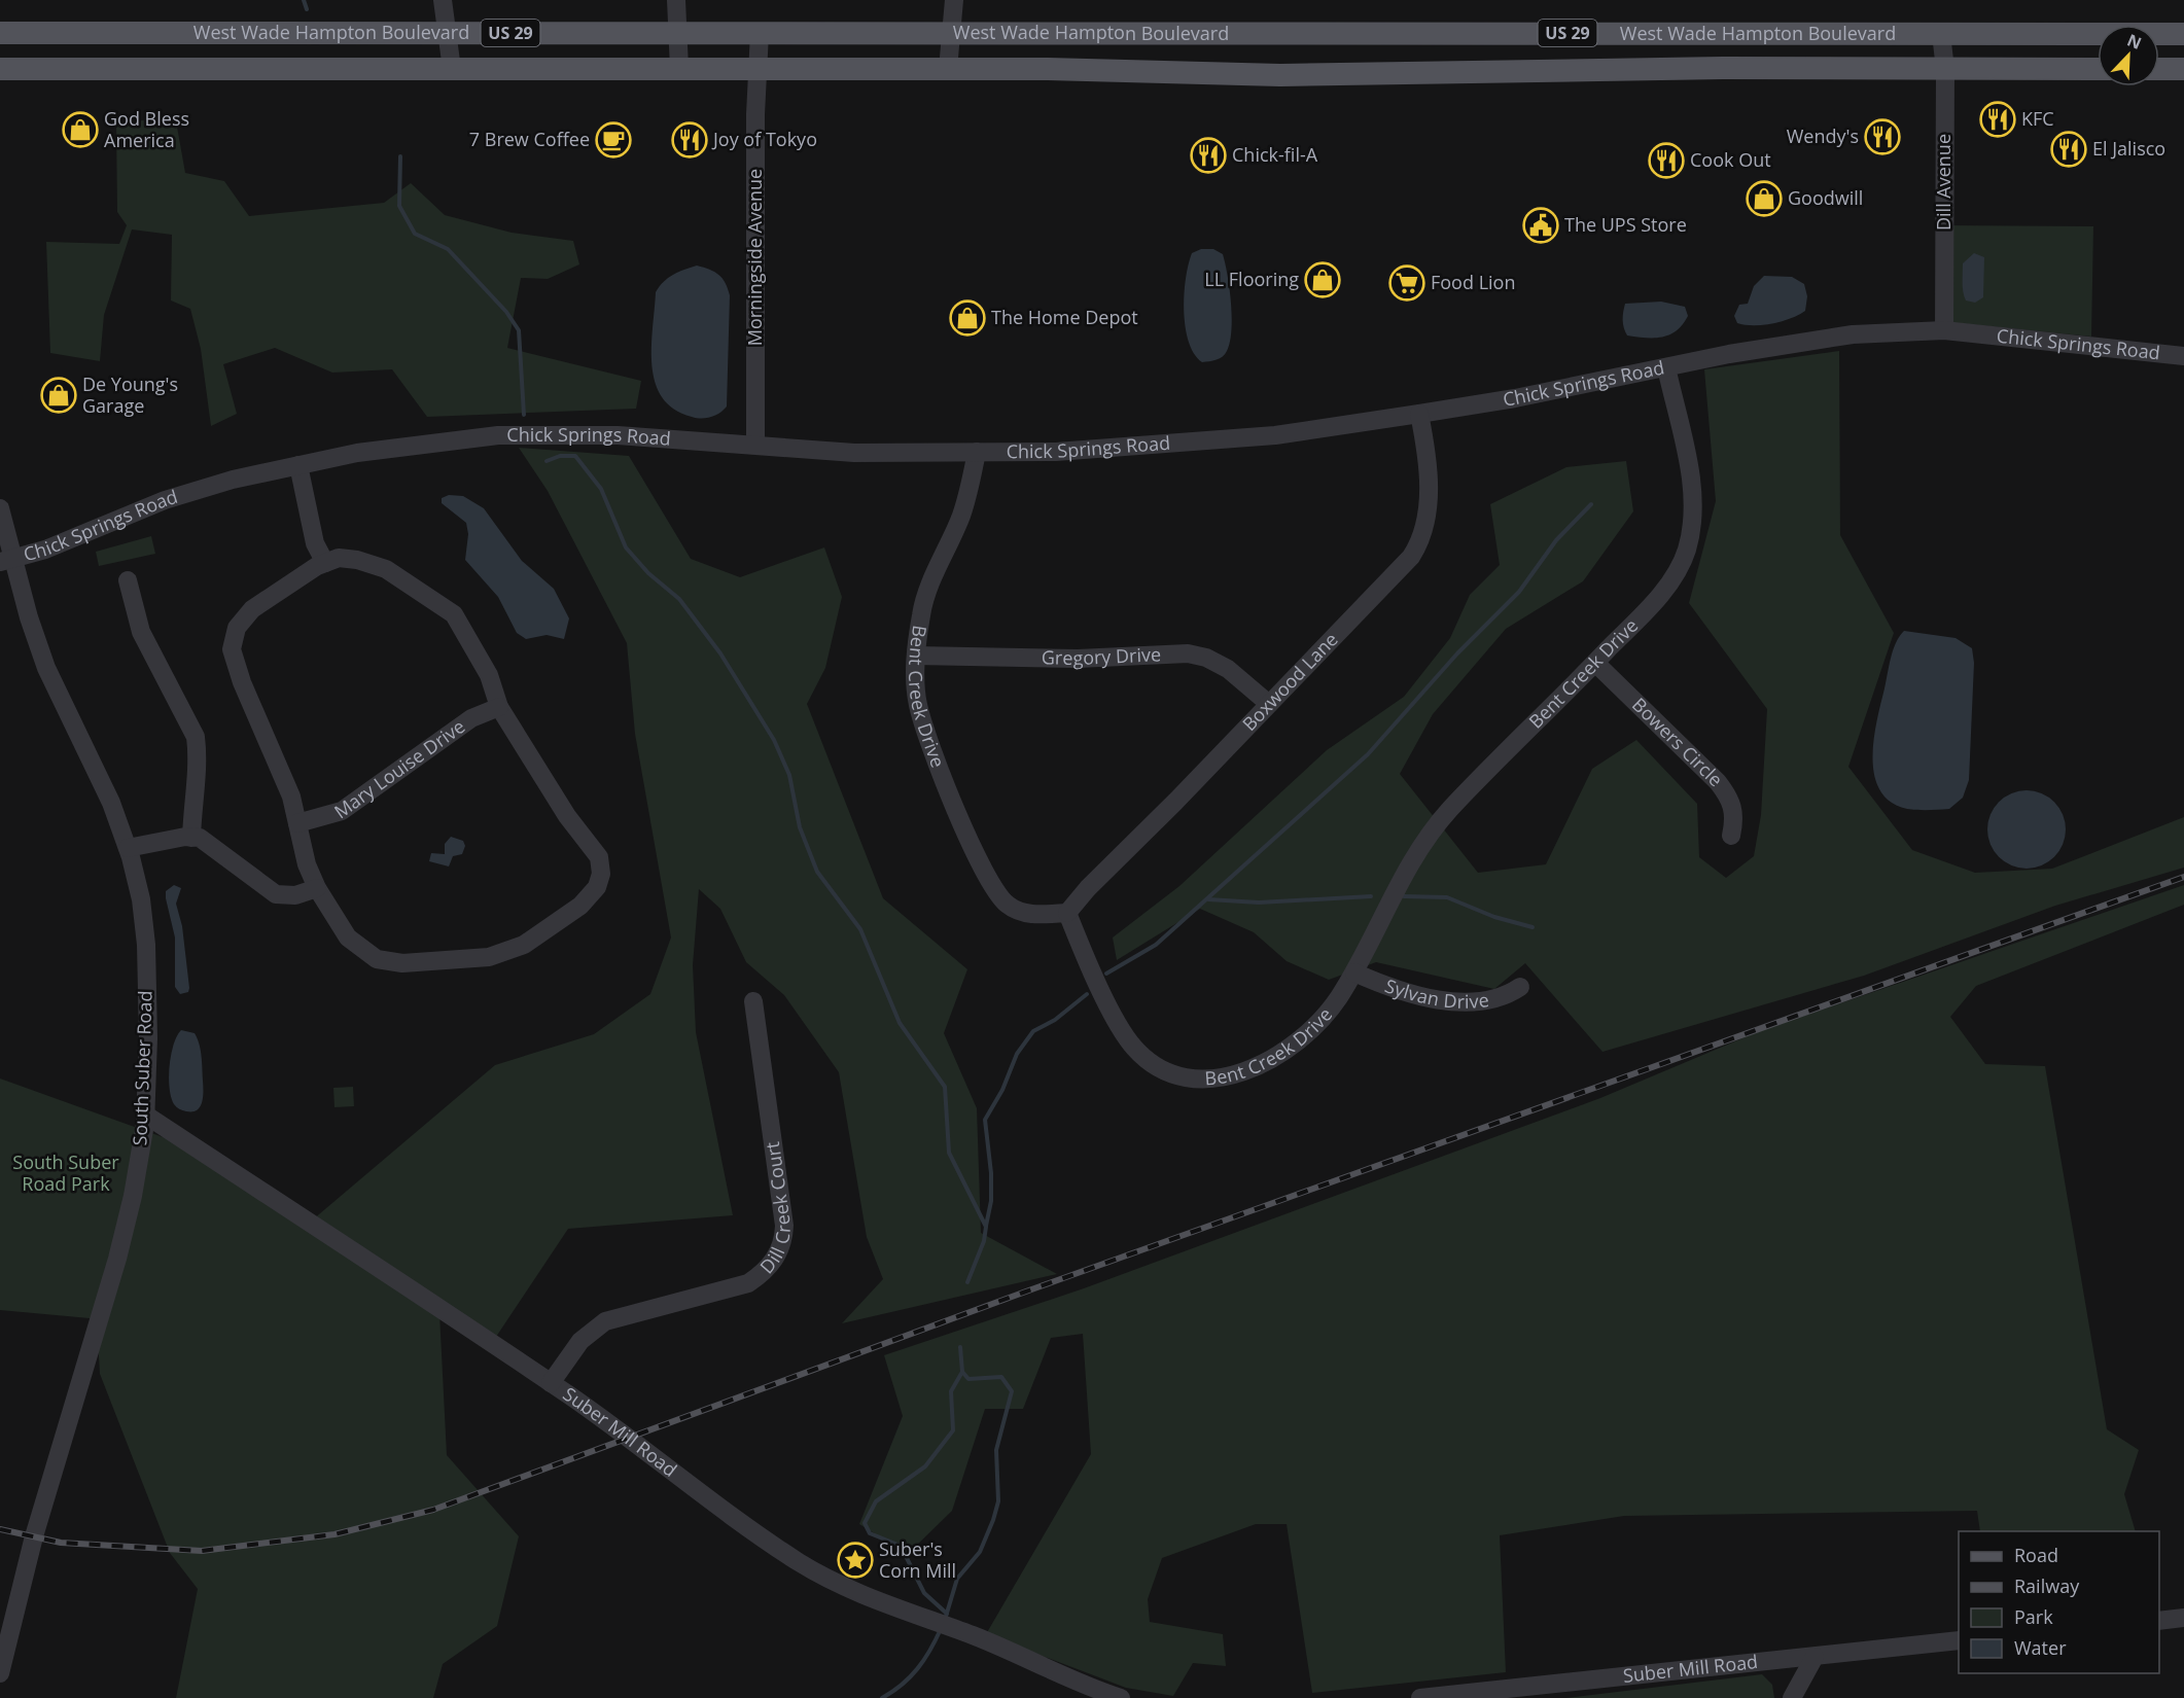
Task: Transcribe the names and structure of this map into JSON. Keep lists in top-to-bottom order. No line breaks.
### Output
{"streets":{"main road":["West Wade Hampton Boulevard","US 29"],"street":["Dill Avenue","Morningside Avenue","Chick Springs Road","Gregory Drive","Bent Creek Drive","Boxwood Lane","Bowers Circle","Mary Louise Drive","Sylvan Drive","South Suber Road","Dill Creek Court","Suber Mill Road"]},"crossings":[["West Wade Hampton Boulevard","Dill Avenue"],["West Wade Hampton Boulevard","Morningside Avenue"],["Dill Avenue","Chick Springs Road"],["Morningside Avenue","Chick Springs Road"],["Chick Springs Road","Bent Creek Drive"],["Chick Springs Road","Boxwood Lane"],["Chick Springs Road","South Suber Road"],["Gregory Drive","Bent Creek Drive"],["Gregory Drive","Boxwood Lane"],["Bent Creek Drive","Boxwood Lane"],["Bent Creek Drive","Bowers Circle"],["Bent Creek Drive","Sylvan Drive"],["South Suber Road","Suber Mill Road"],["Dill Creek Court","Suber Mill Road"]],"parks":["South Suber Road Park"],"places":{"restaurant":["KFC","Wendy's","Joy of Tokyo","El Jalisco","Chick-fil-A","Cook Out"],"shop":["God Bless America","Goodwill","LL Flooring","The Home Depot","De Young's Garage"],"cafe":["7 Brew Coffee"],"public building":["The UPS Store"],"supermarket":["Food Lion"],"place":["Suber's Corn Mill"]},"legend":["Road","Railway","Park","Water"],"north":"top right"}
